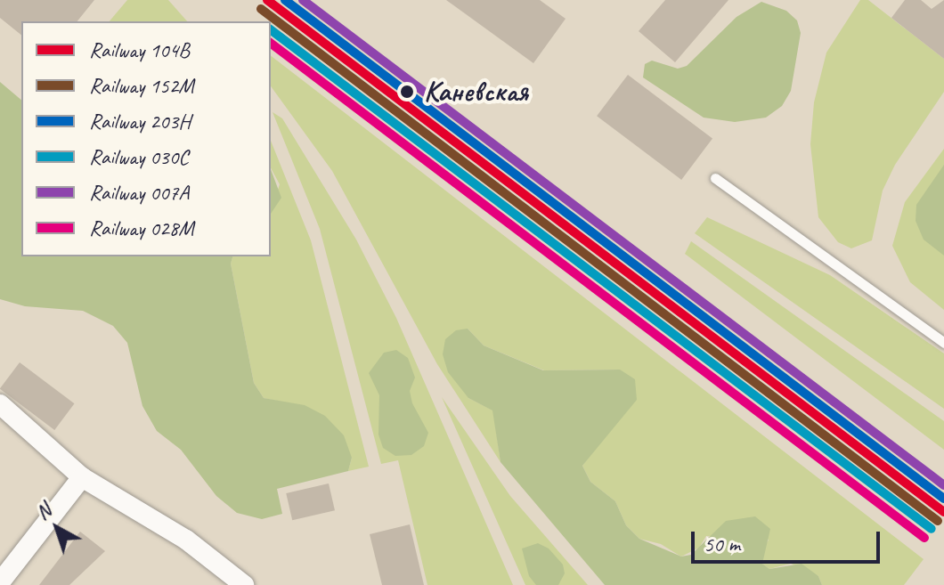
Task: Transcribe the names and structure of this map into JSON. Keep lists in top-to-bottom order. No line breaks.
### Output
{"places":["Каневская"],"lines":["rail line 104В","rail line 203Н","rail line 007А","rail line 152М","rail line 030C","rail line 028М"],"legend":["Railway 104В","Railway 152М","Railway 203Н","Railway 030C","Railway 007А","Railway 028М"],"scale_bar":"50 m","north":"top left"}
